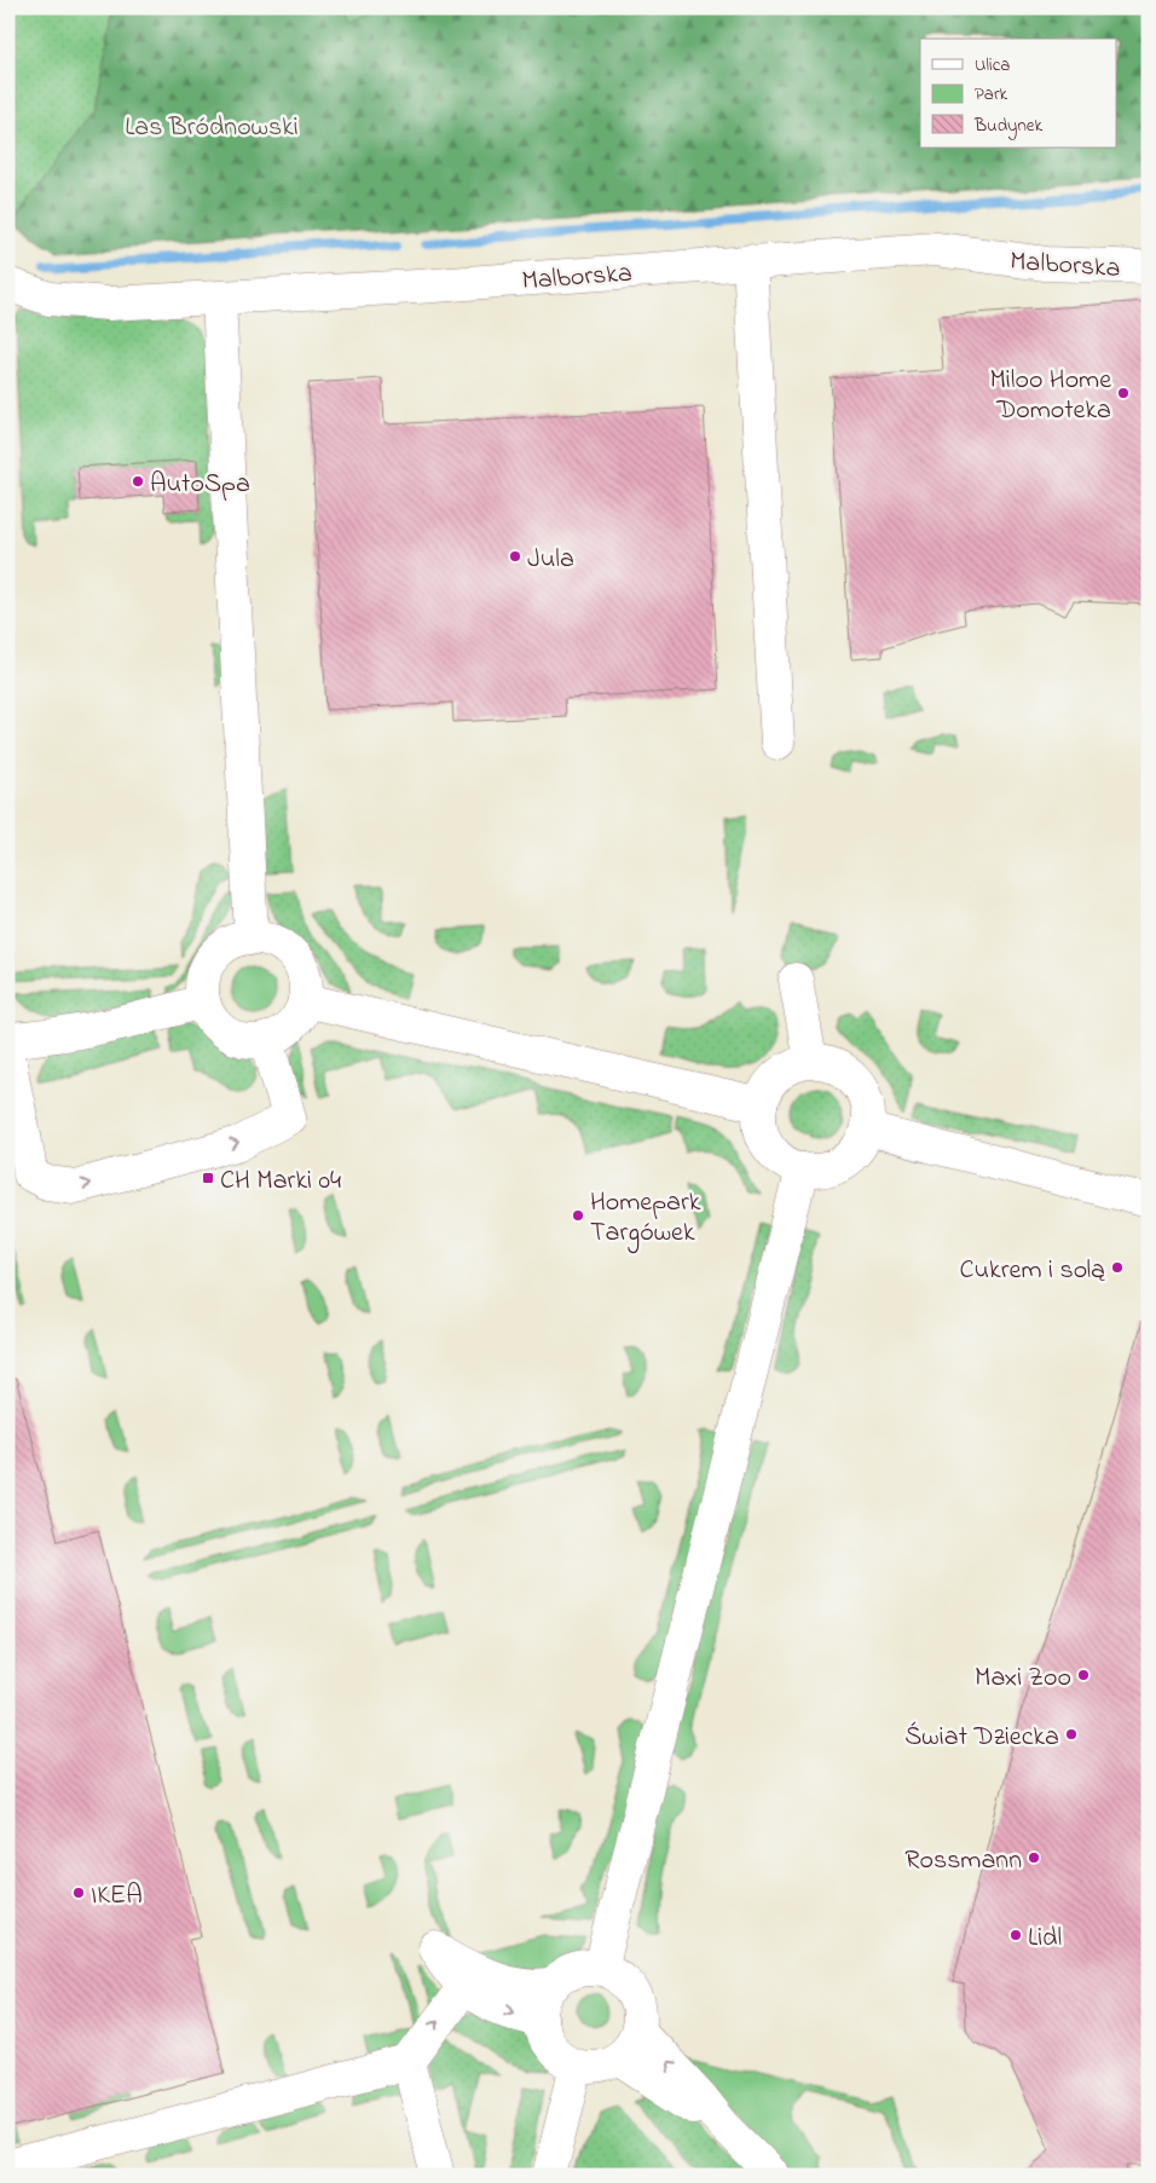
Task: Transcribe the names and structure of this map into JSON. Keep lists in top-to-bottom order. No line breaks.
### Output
{"streets":{"street":["Malborska"]},"parks":["Las Bródnowski"],"places":{"other":["Miloo Home Domoteka","AutoSpa","Jula","Homepark Targówek","Cukrem i solą","Maxi Zoo","Świat Dziecka","Rossmann","IKEA","Lidl"],"transit":["CH Marki 04"]},"legend":["Ulica","Park","Budynek"]}
